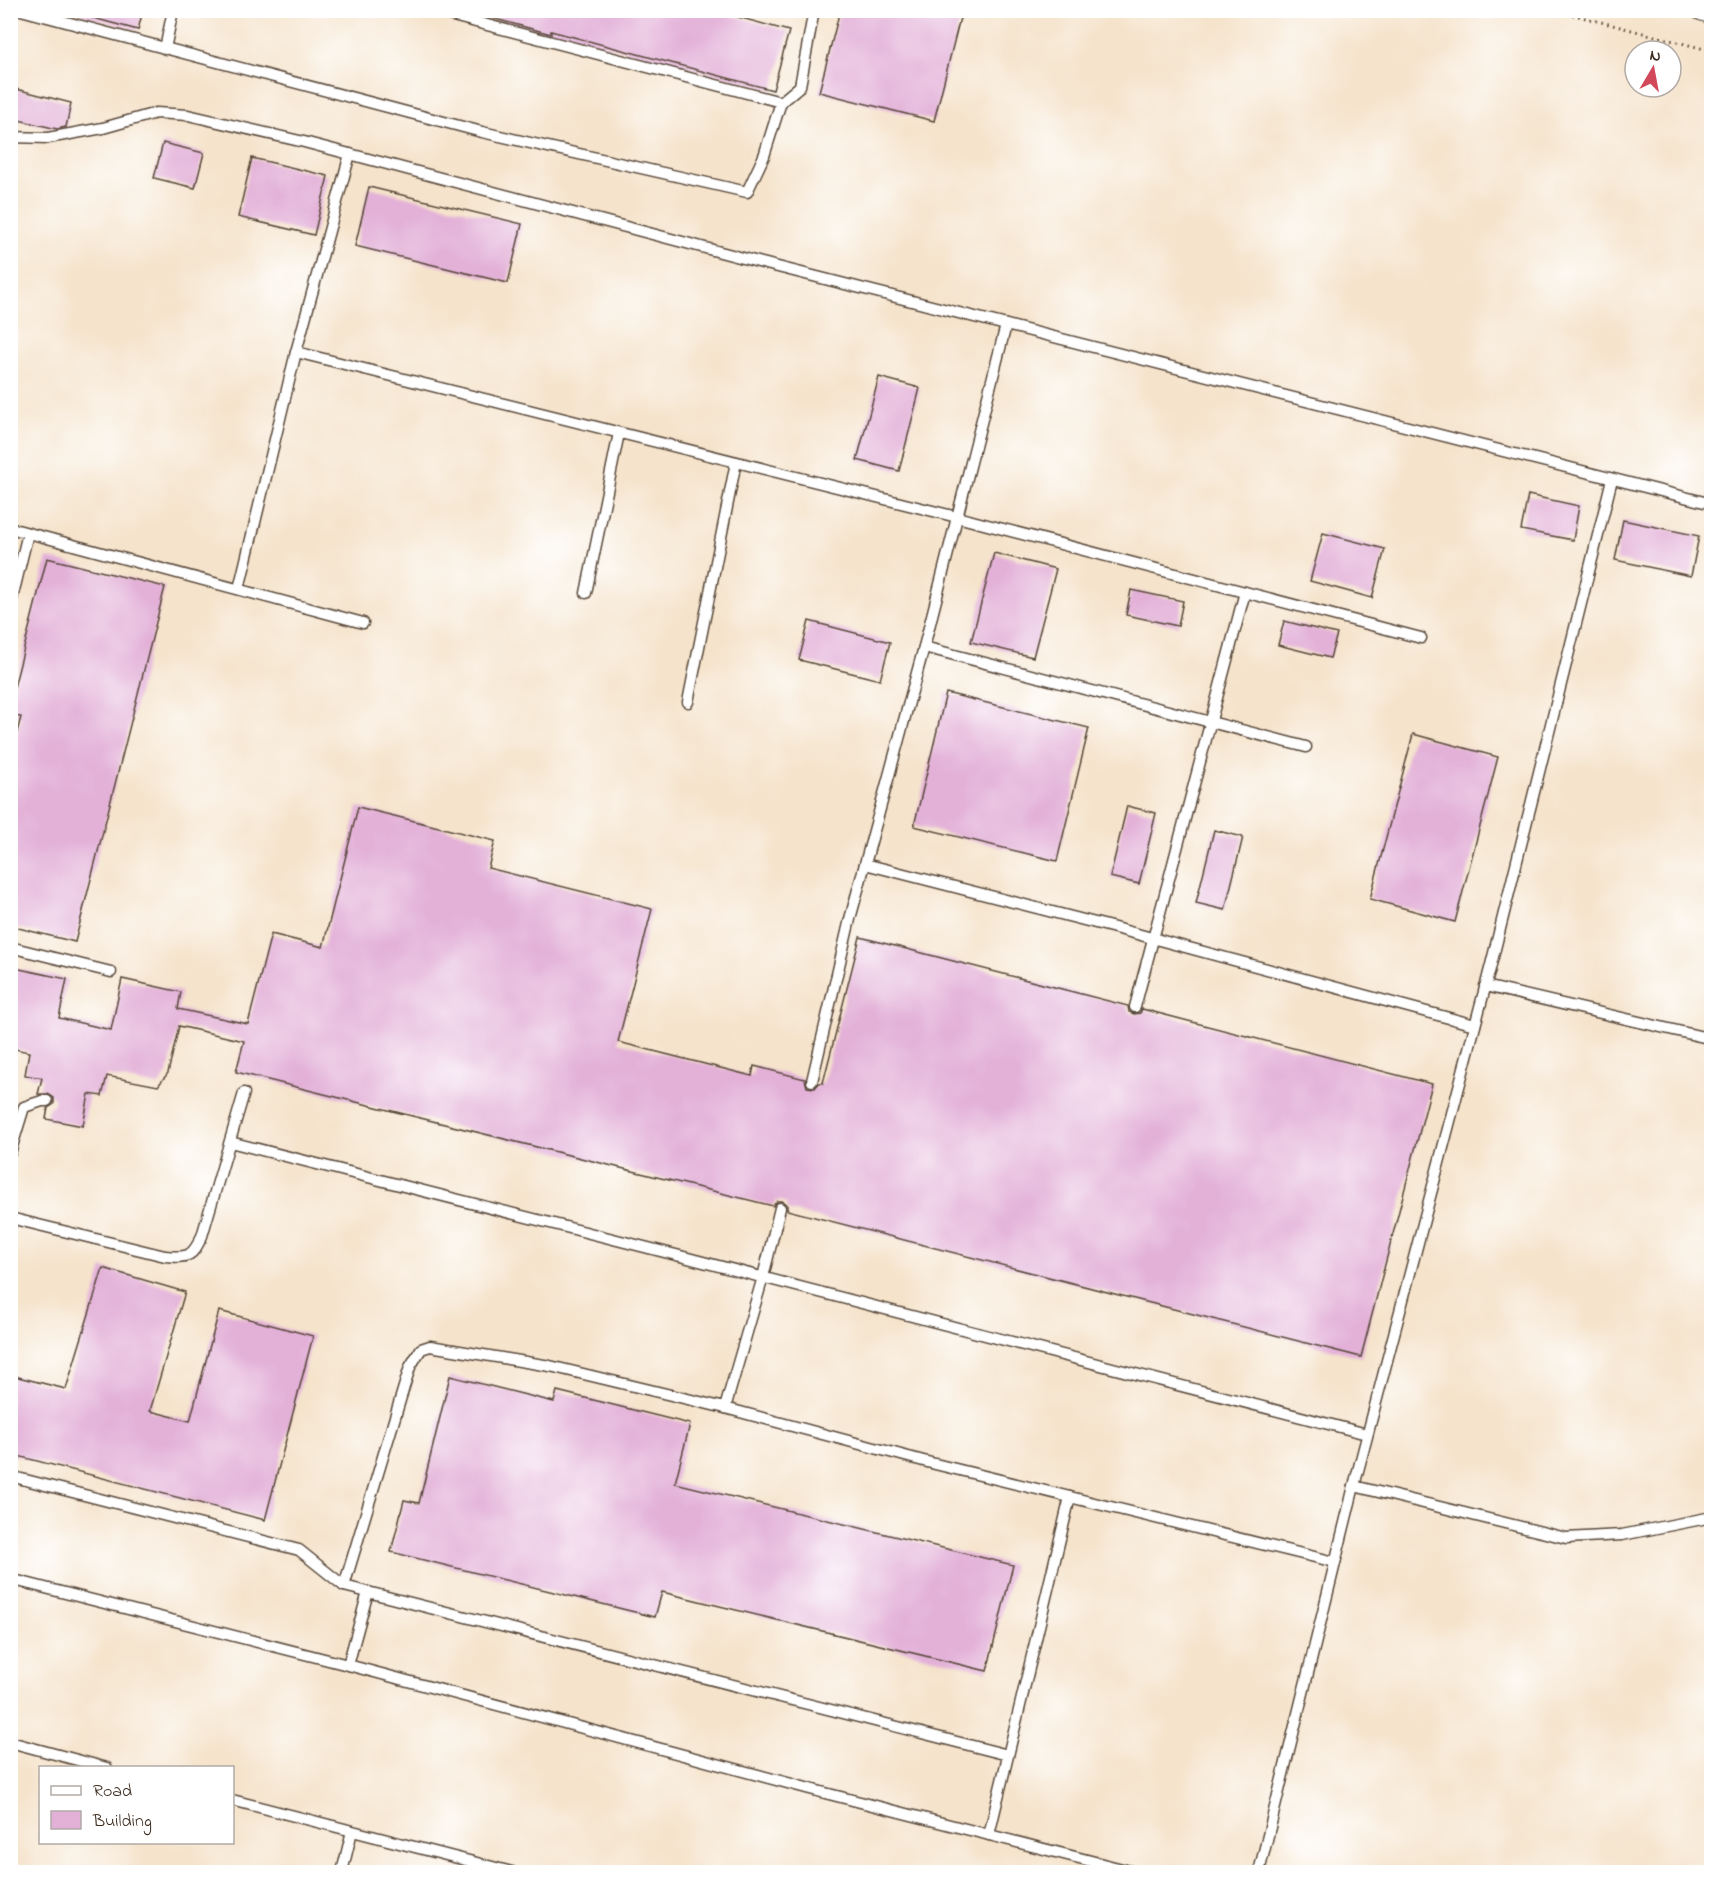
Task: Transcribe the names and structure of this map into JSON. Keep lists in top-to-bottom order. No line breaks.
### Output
{"legend":["Road","Building"],"north":"top"}
